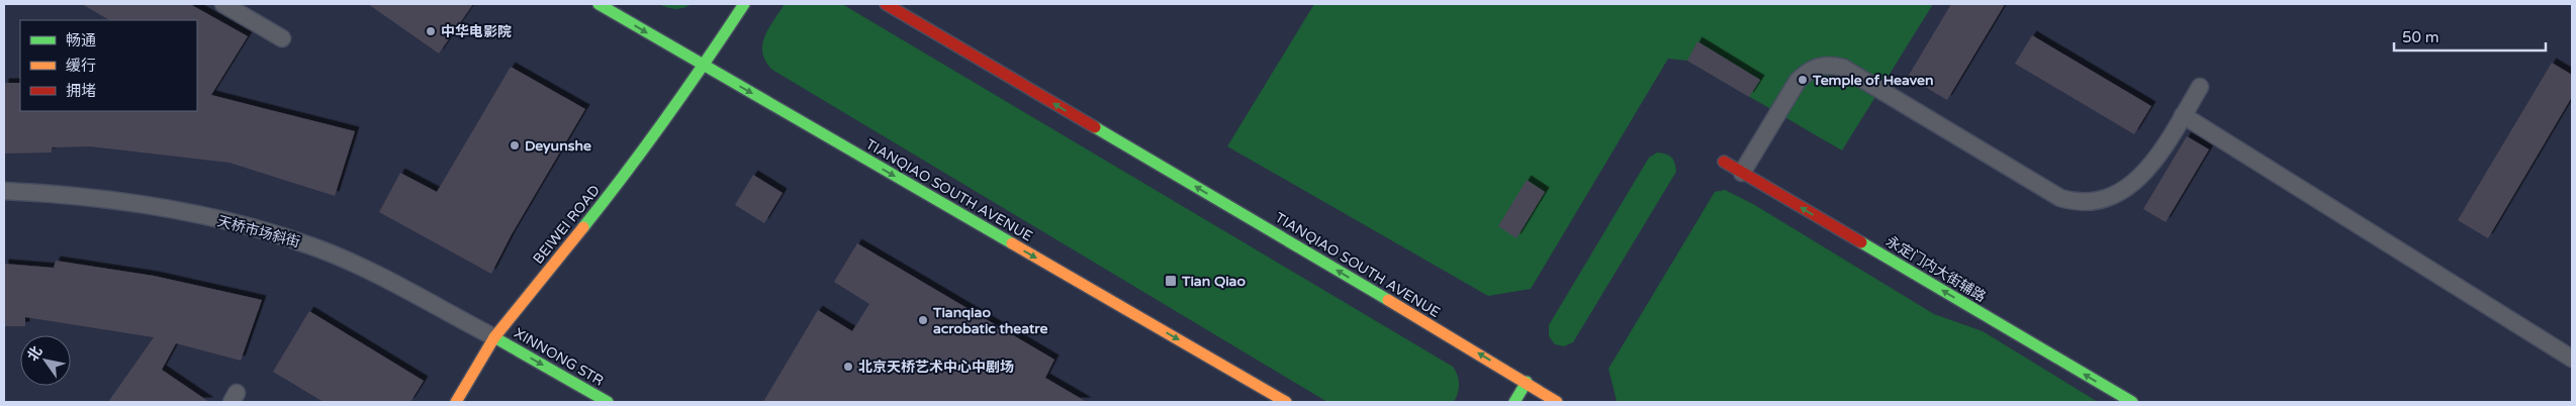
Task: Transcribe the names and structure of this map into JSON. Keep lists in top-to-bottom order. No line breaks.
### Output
{"streets":{"main road":["TIANQIAO SOUTH AVENUE","BEIWEI ROAD","永定门内大街辅路","XINNONG STR"],"street":["天桥市场斜街"]},"crossings":[["TIANQIAO SOUTH AVENUE","BEIWEI ROAD"],["BEIWEI ROAD","天桥市场斜街"],["BEIWEI ROAD","XINNONG STR"],["天桥市场斜街","XINNONG STR"]],"one_way":["永定门内大街辅路","XINNONG STR"],"places":{"other":["中华电影院","Temple of Heaven","Deyunshe","Tianqiao acrobatic theatre","北京天桥艺术中心中剧场"],"transit":["Tian Qiao"]},"legend":["畅通","缓行","拥堵"],"scale_bar":"50 m","north":"top left"}
